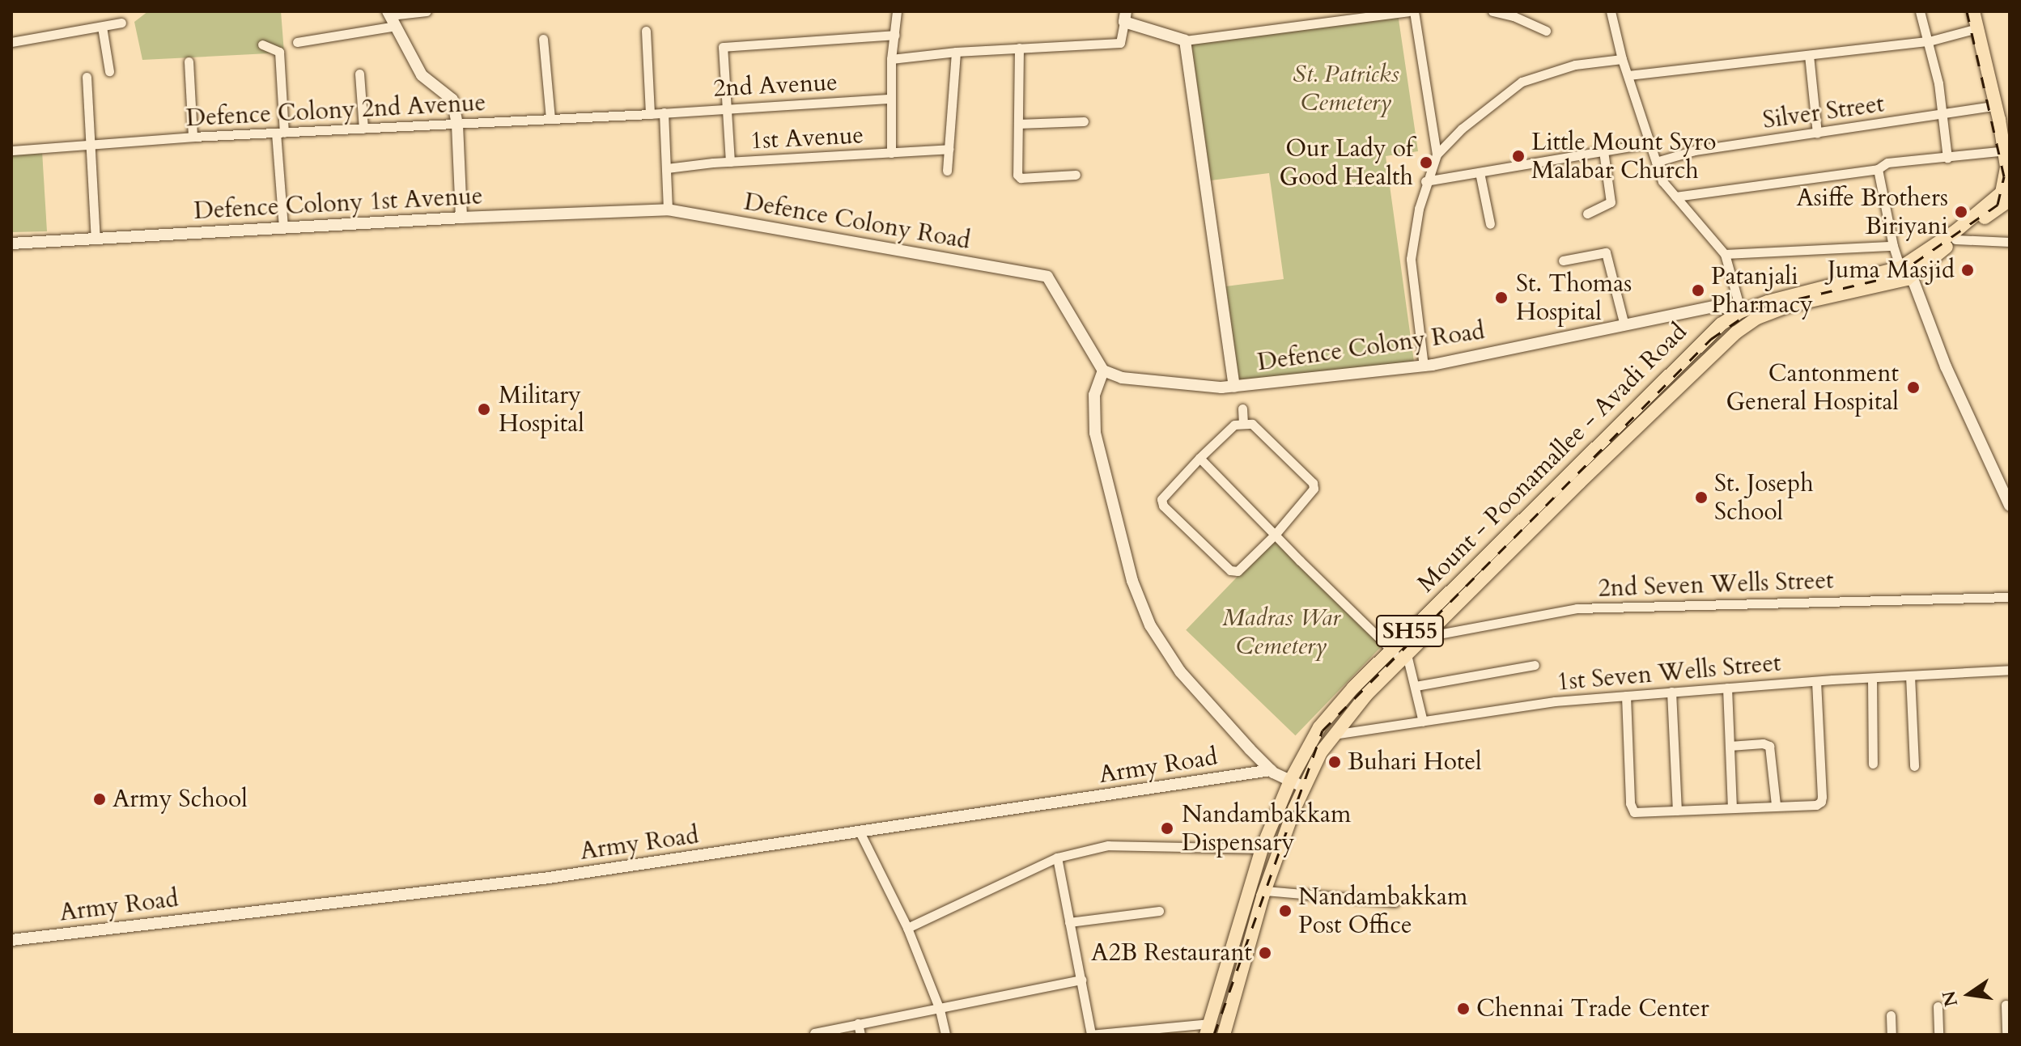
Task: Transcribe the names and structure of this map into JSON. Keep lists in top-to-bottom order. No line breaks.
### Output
{"streets":{"main road":["Mount - Poonamallee - Avadi Road","SH55"],"street":["2nd Avenue","Defence Colony 2nd Avenue","Silver Street","1st Avenue","Defence Colony 1st Avenue","Defence Colony Road","2nd Seven Wells Street","1st Seven Wells Street","Army Road"]},"crossings":[["2nd Avenue","Defence Colony 2nd Avenue"],["Defence Colony 1st Avenue","Defence Colony Road"],["Defence Colony Road","Mount - Poonamallee - Avadi Road"],["Mount - Poonamallee - Avadi Road","2nd Seven Wells Street"],["Mount - Poonamallee - Avadi Road","1st Seven Wells Street"]],"parks":["St. Patricks Cemetery","Madras War Cemetery"],"places":["Little Mount Syro Malabar Church","Our Lady of Good Health","Asiffe Brothers Biriyani","Juma Masjid","Patanjali Pharmacy","St. Thomas Hospital","Cantonment General Hospital","Military Hospital","St. Joseph School","Buhari Hotel","Army School","Nandambakkam Dispensary","Nandambakkam Post Office","A2B Restaurant","Chennai Trade Center"],"north":"left"}
